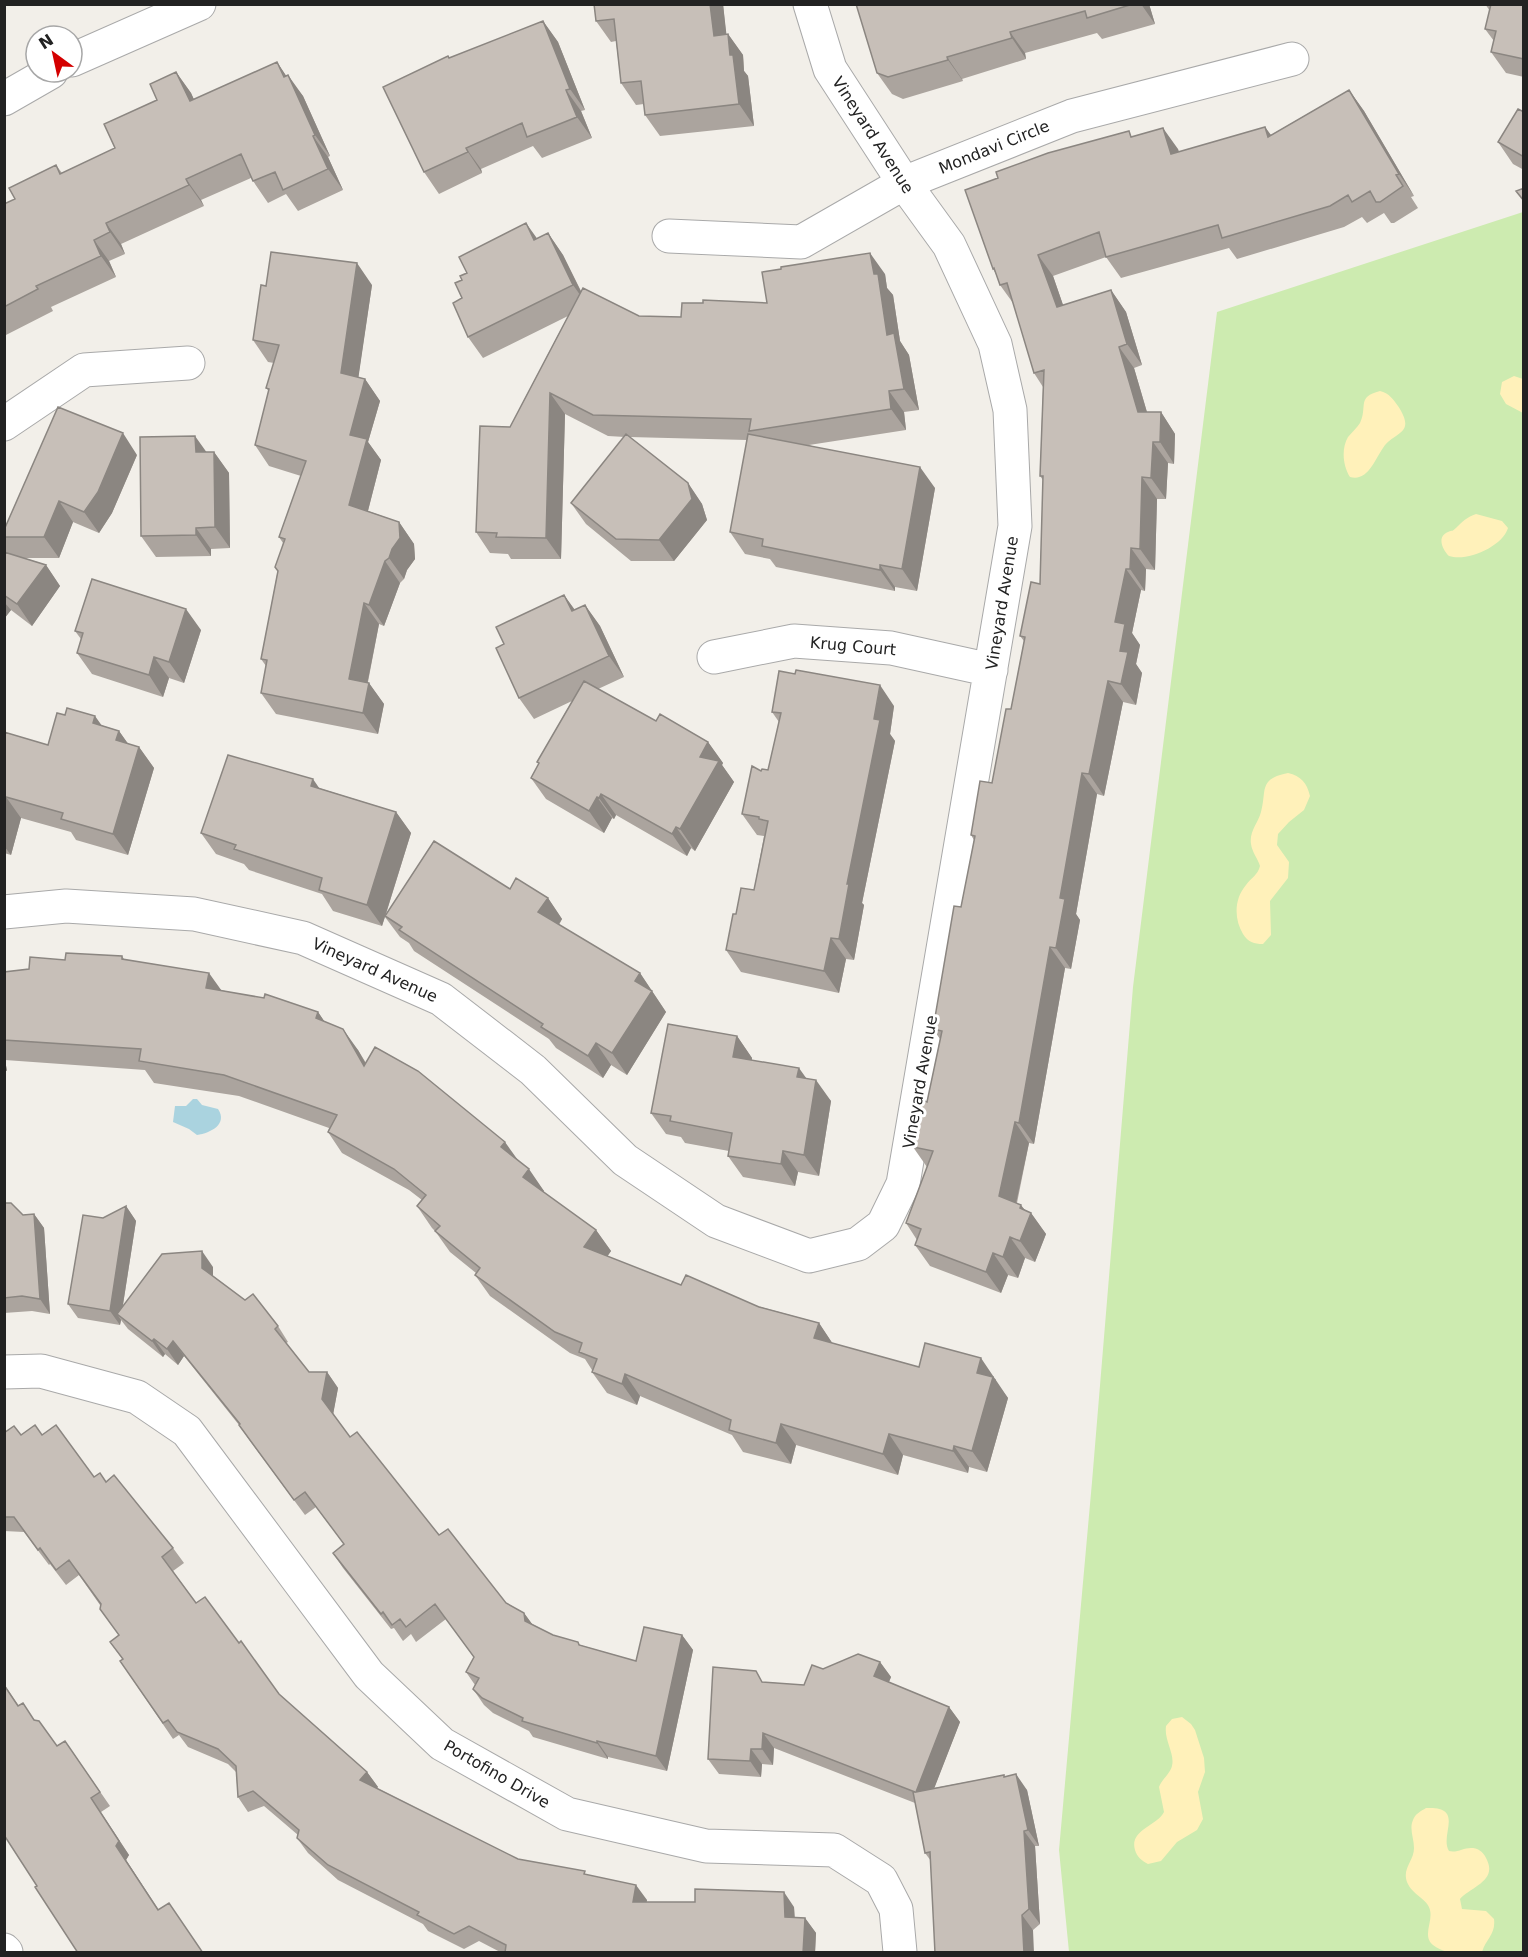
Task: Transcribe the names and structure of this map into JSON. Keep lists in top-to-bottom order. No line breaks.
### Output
{"streets":{"street":["Vineyard Avenue","Mondavi Circle","Krug Court","Portofino Drive"]},"crossings":[["Vineyard Avenue","Mondavi Circle"],["Vineyard Avenue","Krug Court"]],"north":"top left"}
